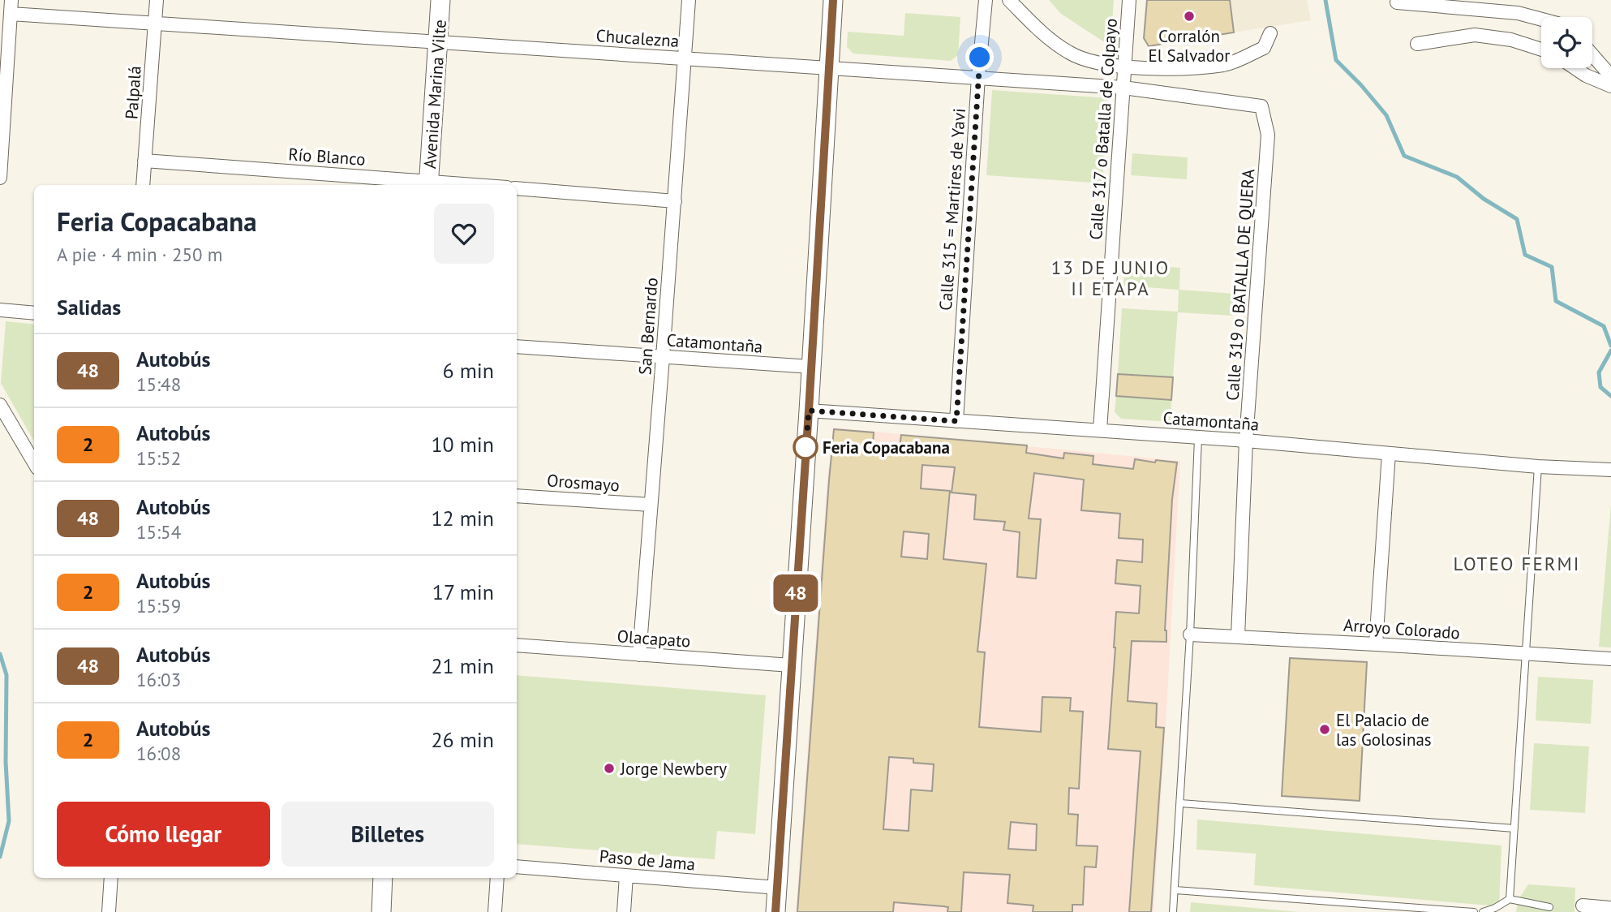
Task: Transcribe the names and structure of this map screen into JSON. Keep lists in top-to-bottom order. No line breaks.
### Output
{"streets":{"street":["Chucalezna","Palpalá","Avenida Marina Vilte","Calle 317 o Batalla de Colpayo","Río Blanco","Calle 315 = Martires de Yavi","Calle 319 o BATALLA DE QUERA","San Bernardo","Catamontaña","Orosmayo","Arroyo Colorado","Olacapato","Paso de Jama"]},"crossings":[["Chucalezna","Palpalá"],["Chucalezna","Avenida Marina Vilte"],["Chucalezna","Calle 317 o Batalla de Colpayo"],["Chucalezna","Calle 315 = Martires de Yavi"],["Chucalezna","Calle 319 o BATALLA DE QUERA"],["Chucalezna","San Bernardo"],["Palpalá","Río Blanco"],["Avenida Marina Vilte","Río Blanco"],["Calle 317 o Batalla de Colpayo","Catamontaña"],["Calle 315 = Martires de Yavi","Catamontaña"],["Calle 319 o BATALLA DE QUERA","Catamontaña"],["Calle 319 o BATALLA DE QUERA","Arroyo Colorado"],["San Bernardo","Catamontaña"],["San Bernardo","Orosmayo"],["San Bernardo","Olacapato"]],"districts":["13 DE JUNIO II ETAPA","LOTEO FERMI"],"places":["Corralón El Salvador","Feria Copacabana","El Palacio de las Golosinas","Jorge Newbery"],"lines":["bus line 48"],"page":{"on_map":"48","heading":[["Feria Copacabana","A pie · 4 min · 250 m"],"Salidas"],"list":[{"mark":"48","name":"Autobús","note":"15:48","value":"6 min"},{"mark":"2","name":"Autobús","note":"15:52","value":"10 min"},{"mark":"48","name":"Autobús","note":"15:54","value":"12 min"},{"mark":"2","name":"Autobús","note":"15:59","value":"17 min"},{"mark":"48","name":"Autobús","note":"16:03","value":"21 min"},{"mark":"2","name":"Autobús","note":"16:08","value":"26 min"}],"buttons":["Cómo llegar","Billetes"]}}
